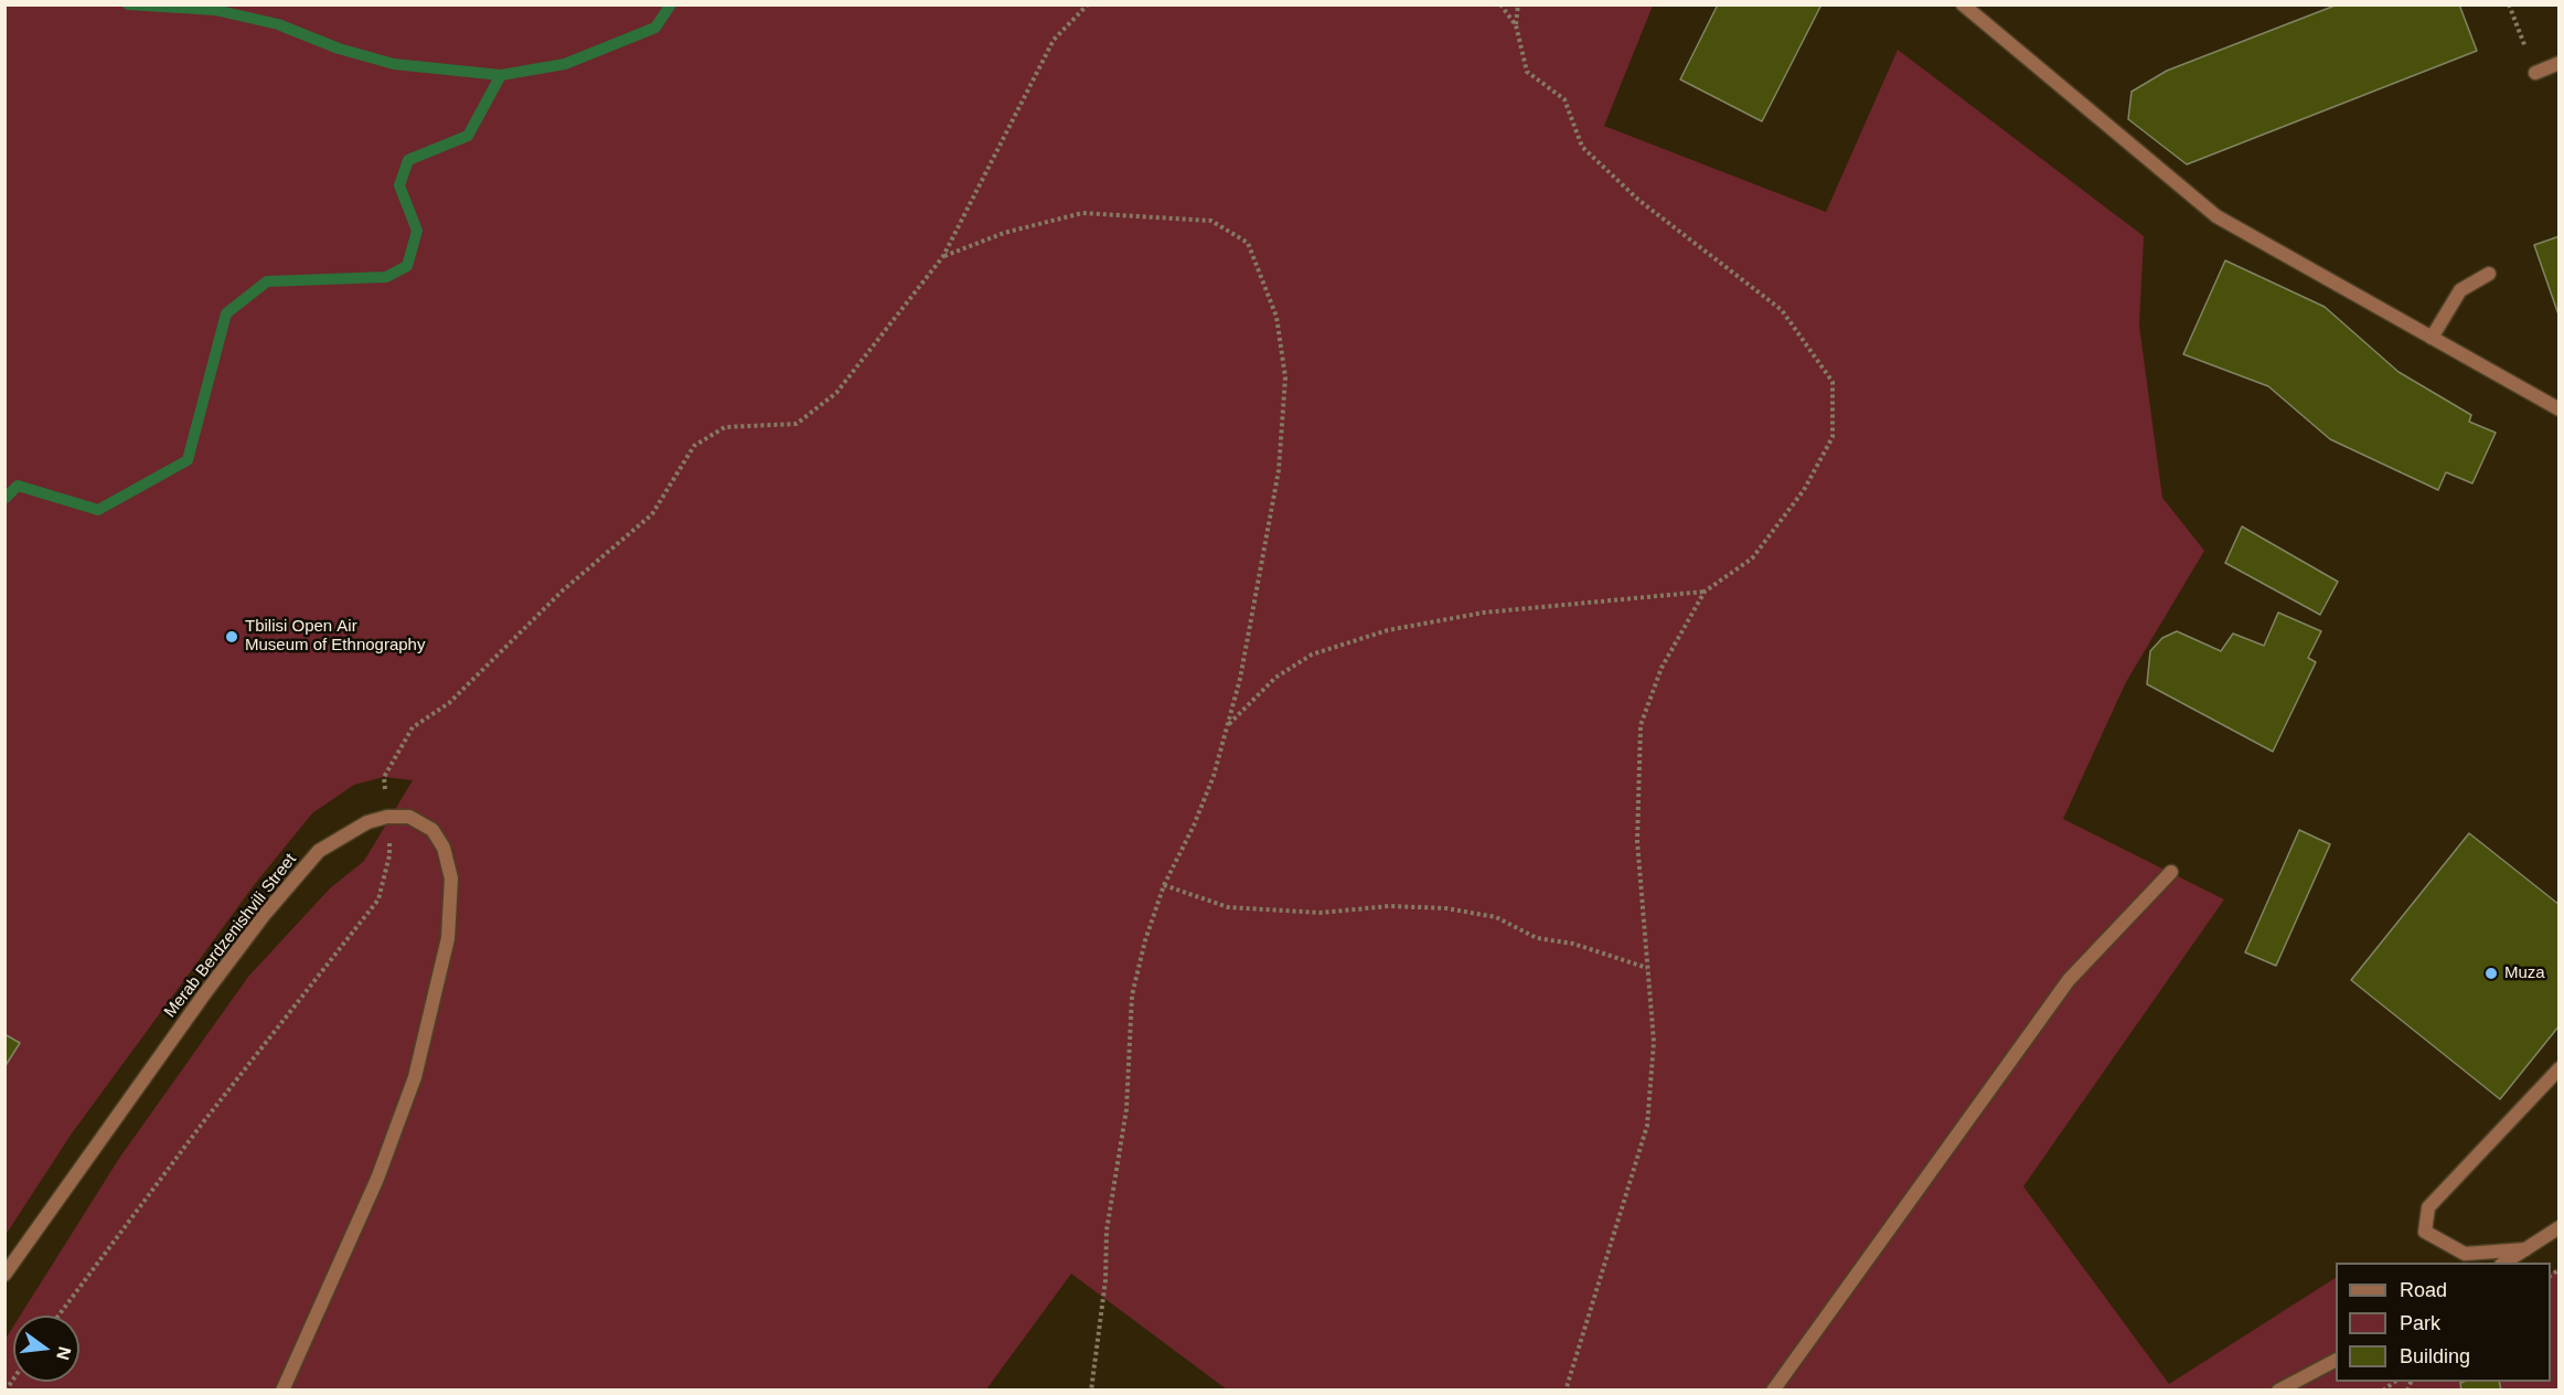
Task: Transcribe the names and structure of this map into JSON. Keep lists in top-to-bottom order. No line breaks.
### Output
{"streets":{"street":["Merab Berdzenishvili Street"]},"places":["Tbilisi Open Air Museum of Ethnography","Muza"],"legend":["Road","Park","Building"],"north":"right"}
